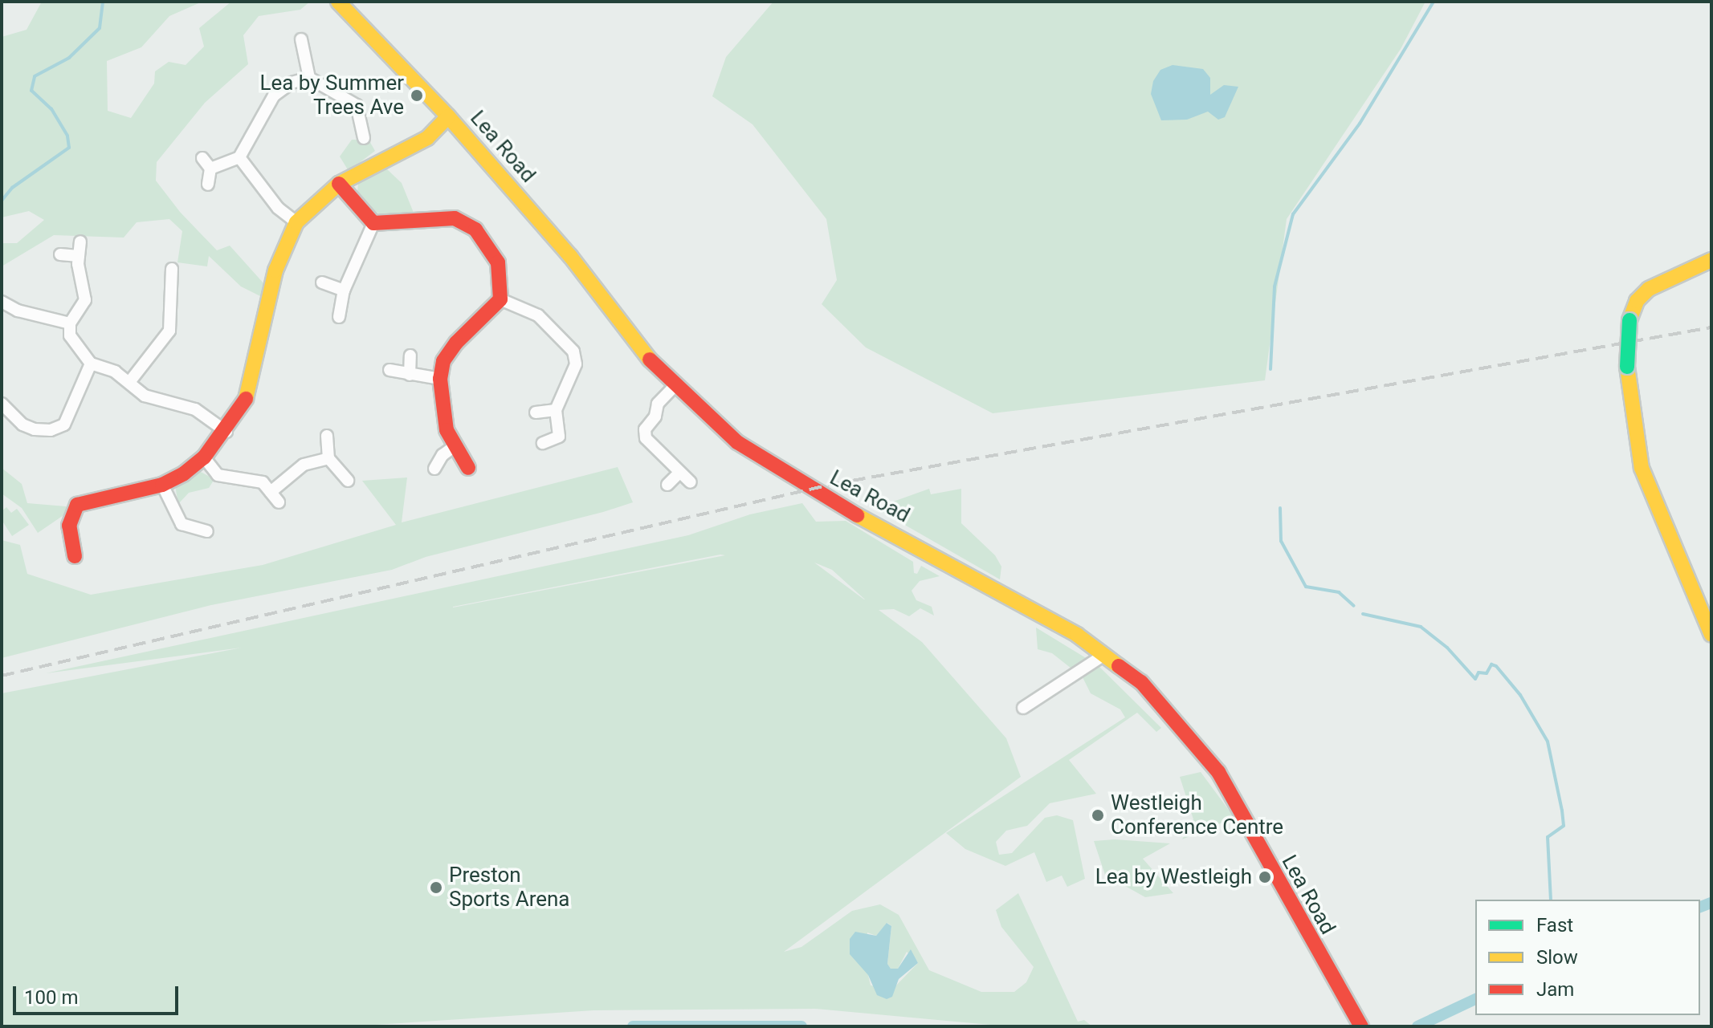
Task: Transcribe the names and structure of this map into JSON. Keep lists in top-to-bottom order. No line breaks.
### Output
{"streets":{"street":["Lea Road"]},"places":["Lea by Summer Trees Ave","Westleigh Conference Centre","Lea by Westleigh","Preston Sports Arena"],"legend":["Fast","Slow","Jam"],"scale_bar":"100 m"}
